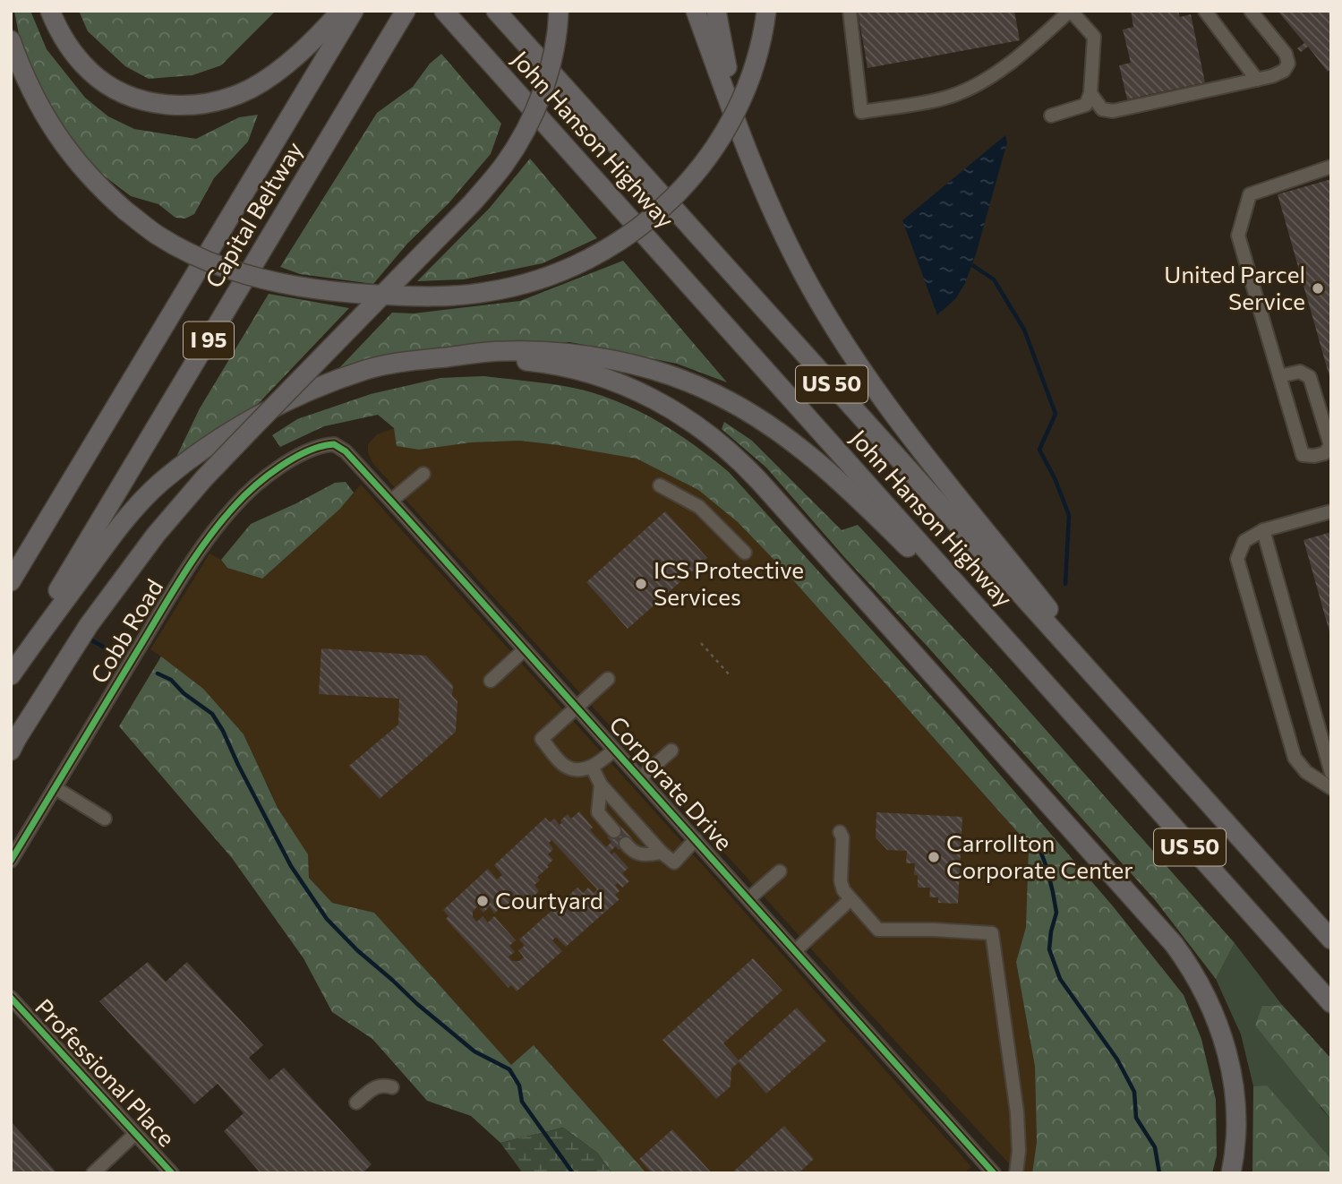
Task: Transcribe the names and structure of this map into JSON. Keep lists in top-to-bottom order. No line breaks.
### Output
{"streets":{"highway":["John Hanson Highway","Capital Beltway","I 95","US 50"],"street":["Cobb Road","Corporate Drive","Professional Place"]},"crossings":[["Cobb Road","Corporate Drive"]],"places":["United Parcel Service","ICS Protective Services","Carrollton Corporate Center","Courtyard"]}
